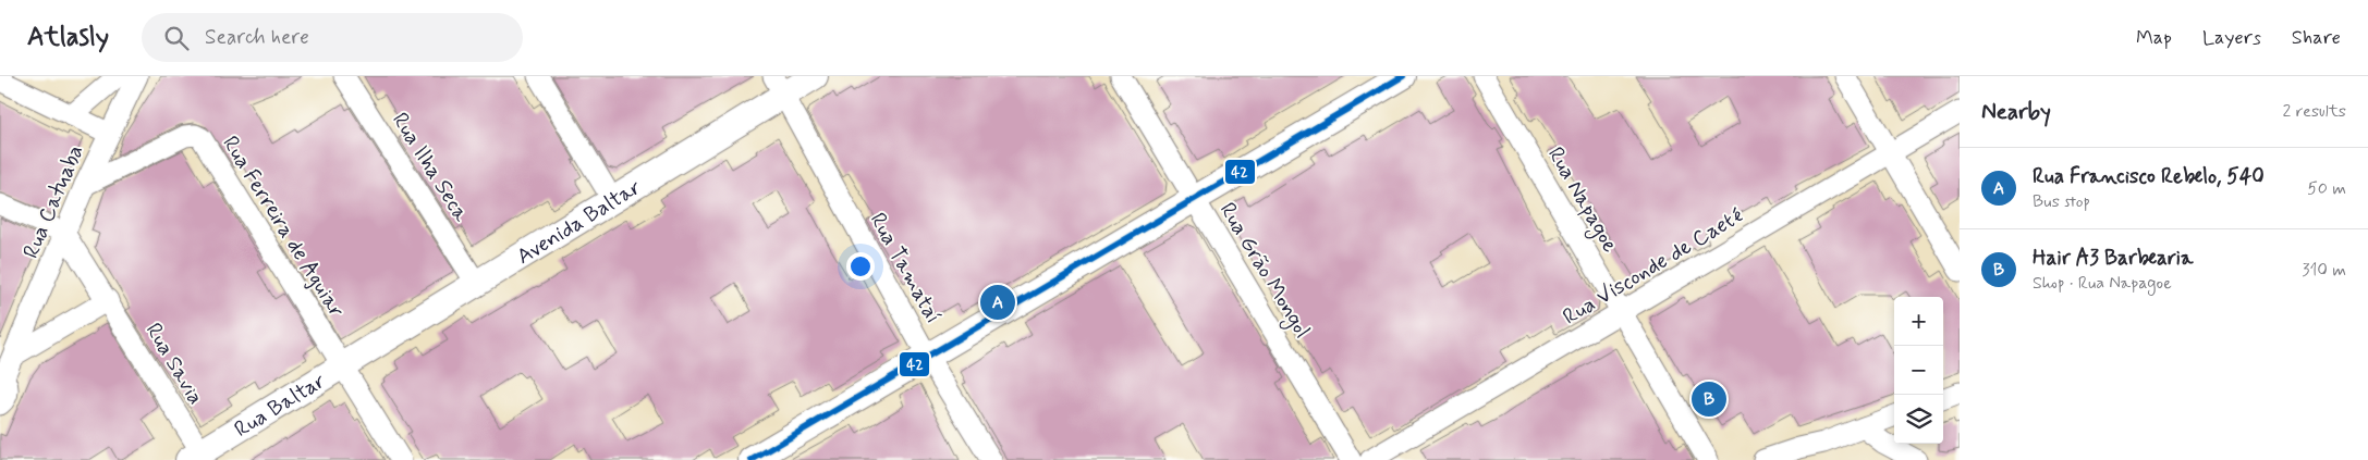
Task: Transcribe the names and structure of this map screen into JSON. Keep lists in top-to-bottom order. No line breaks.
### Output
{"streets":{"street":["Rua Ilha Seca","Rua Napagoe","Rua Catuaba","Avenida Baltar","Rua Ferreira de Aguiar","Rua Visconde de Caeté","Rua Tamataí","Rua Grão Mongol","Rua Savia","Rua Baltar"]},"crossings":[["Rua Ilha Seca","Avenida Baltar"],["Rua Napagoe","Rua Visconde de Caeté"],["Rua Catuaba","Rua Ferreira de Aguiar"],["Rua Catuaba","Rua Savia"],["Avenida Baltar","Rua Ferreira de Aguiar"],["Avenida Baltar","Rua Tamataí"],["Avenida Baltar","Rua Baltar"],["Rua Ferreira de Aguiar","Rua Baltar"],["Rua Savia","Rua Baltar"]],"lines":["transit line 42"],"page":{"header":"Atlasly","search":"Search here","nav":["Map","Layers","Share"],"heading":["Nearby","2 results"],"list":[{"mark":"A","name":"Rua Francisco Rebelo, 540","note":"Bus stop","value":"50 m"},{"mark":"B","name":"Hair A3 Barbearia","note":"Shop · Rua Napagoe","value":"310 m"}],"pins":["A","B"],"map_buttons":["+","−"]}}
